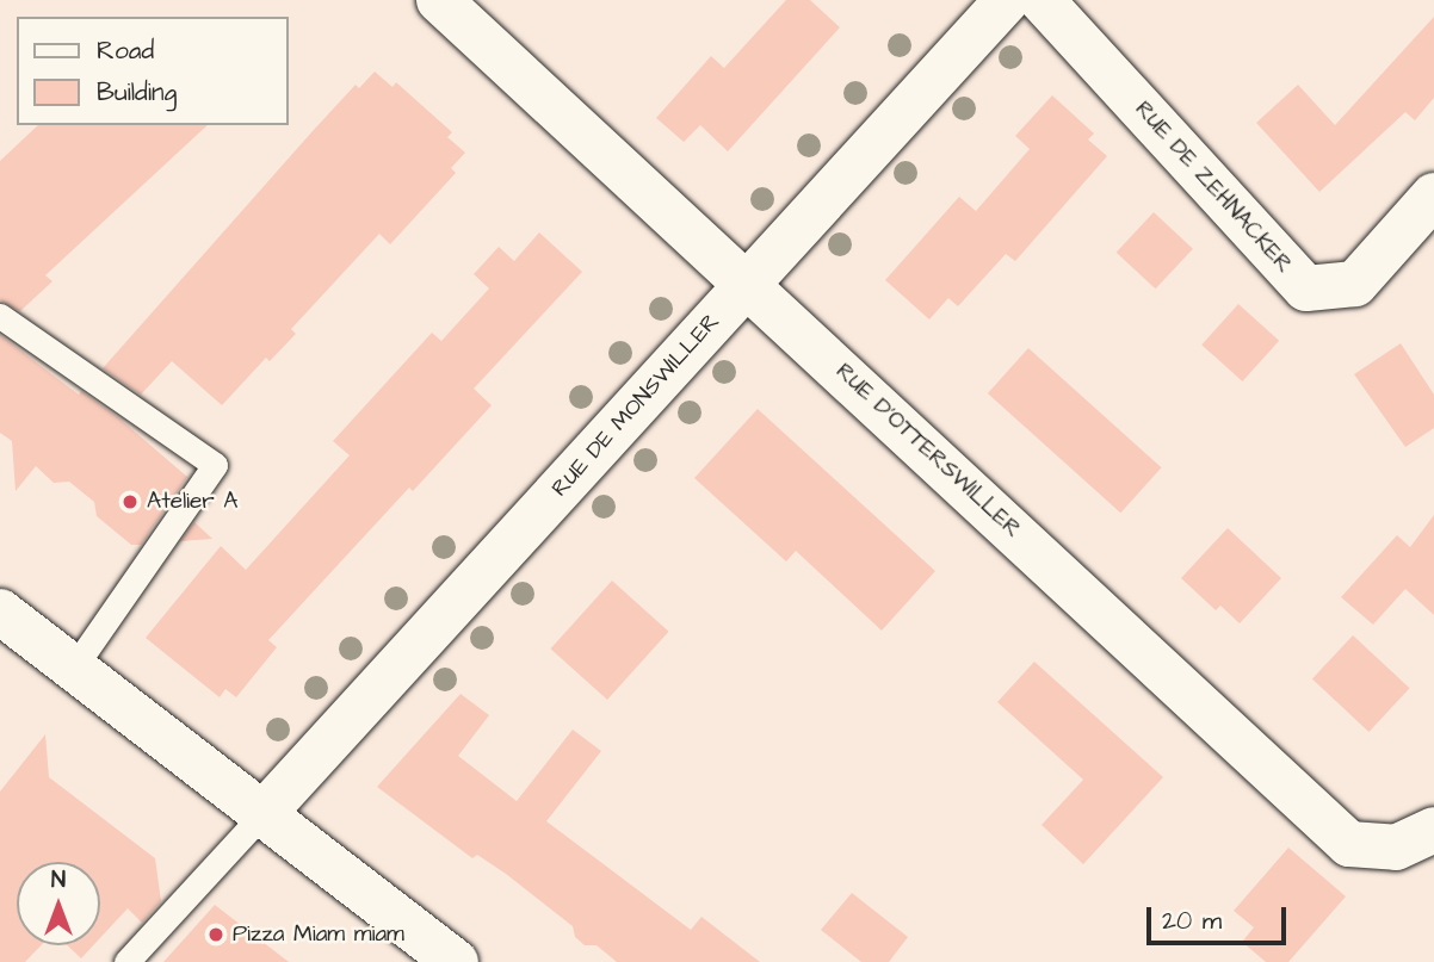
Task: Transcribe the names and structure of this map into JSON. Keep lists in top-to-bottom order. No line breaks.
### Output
{"streets":{"street":["RUE DE ZEHNACKER","RUE DE MONSWILLER","RUE D'OTTERSWILLER"]},"crossings":[["RUE DE MONSWILLER","RUE D'OTTERSWILLER"]],"places":["Atelier A","Pizza Miam miam"],"legend":["Road","Building"],"scale_bar":"20 m","north":"top"}
